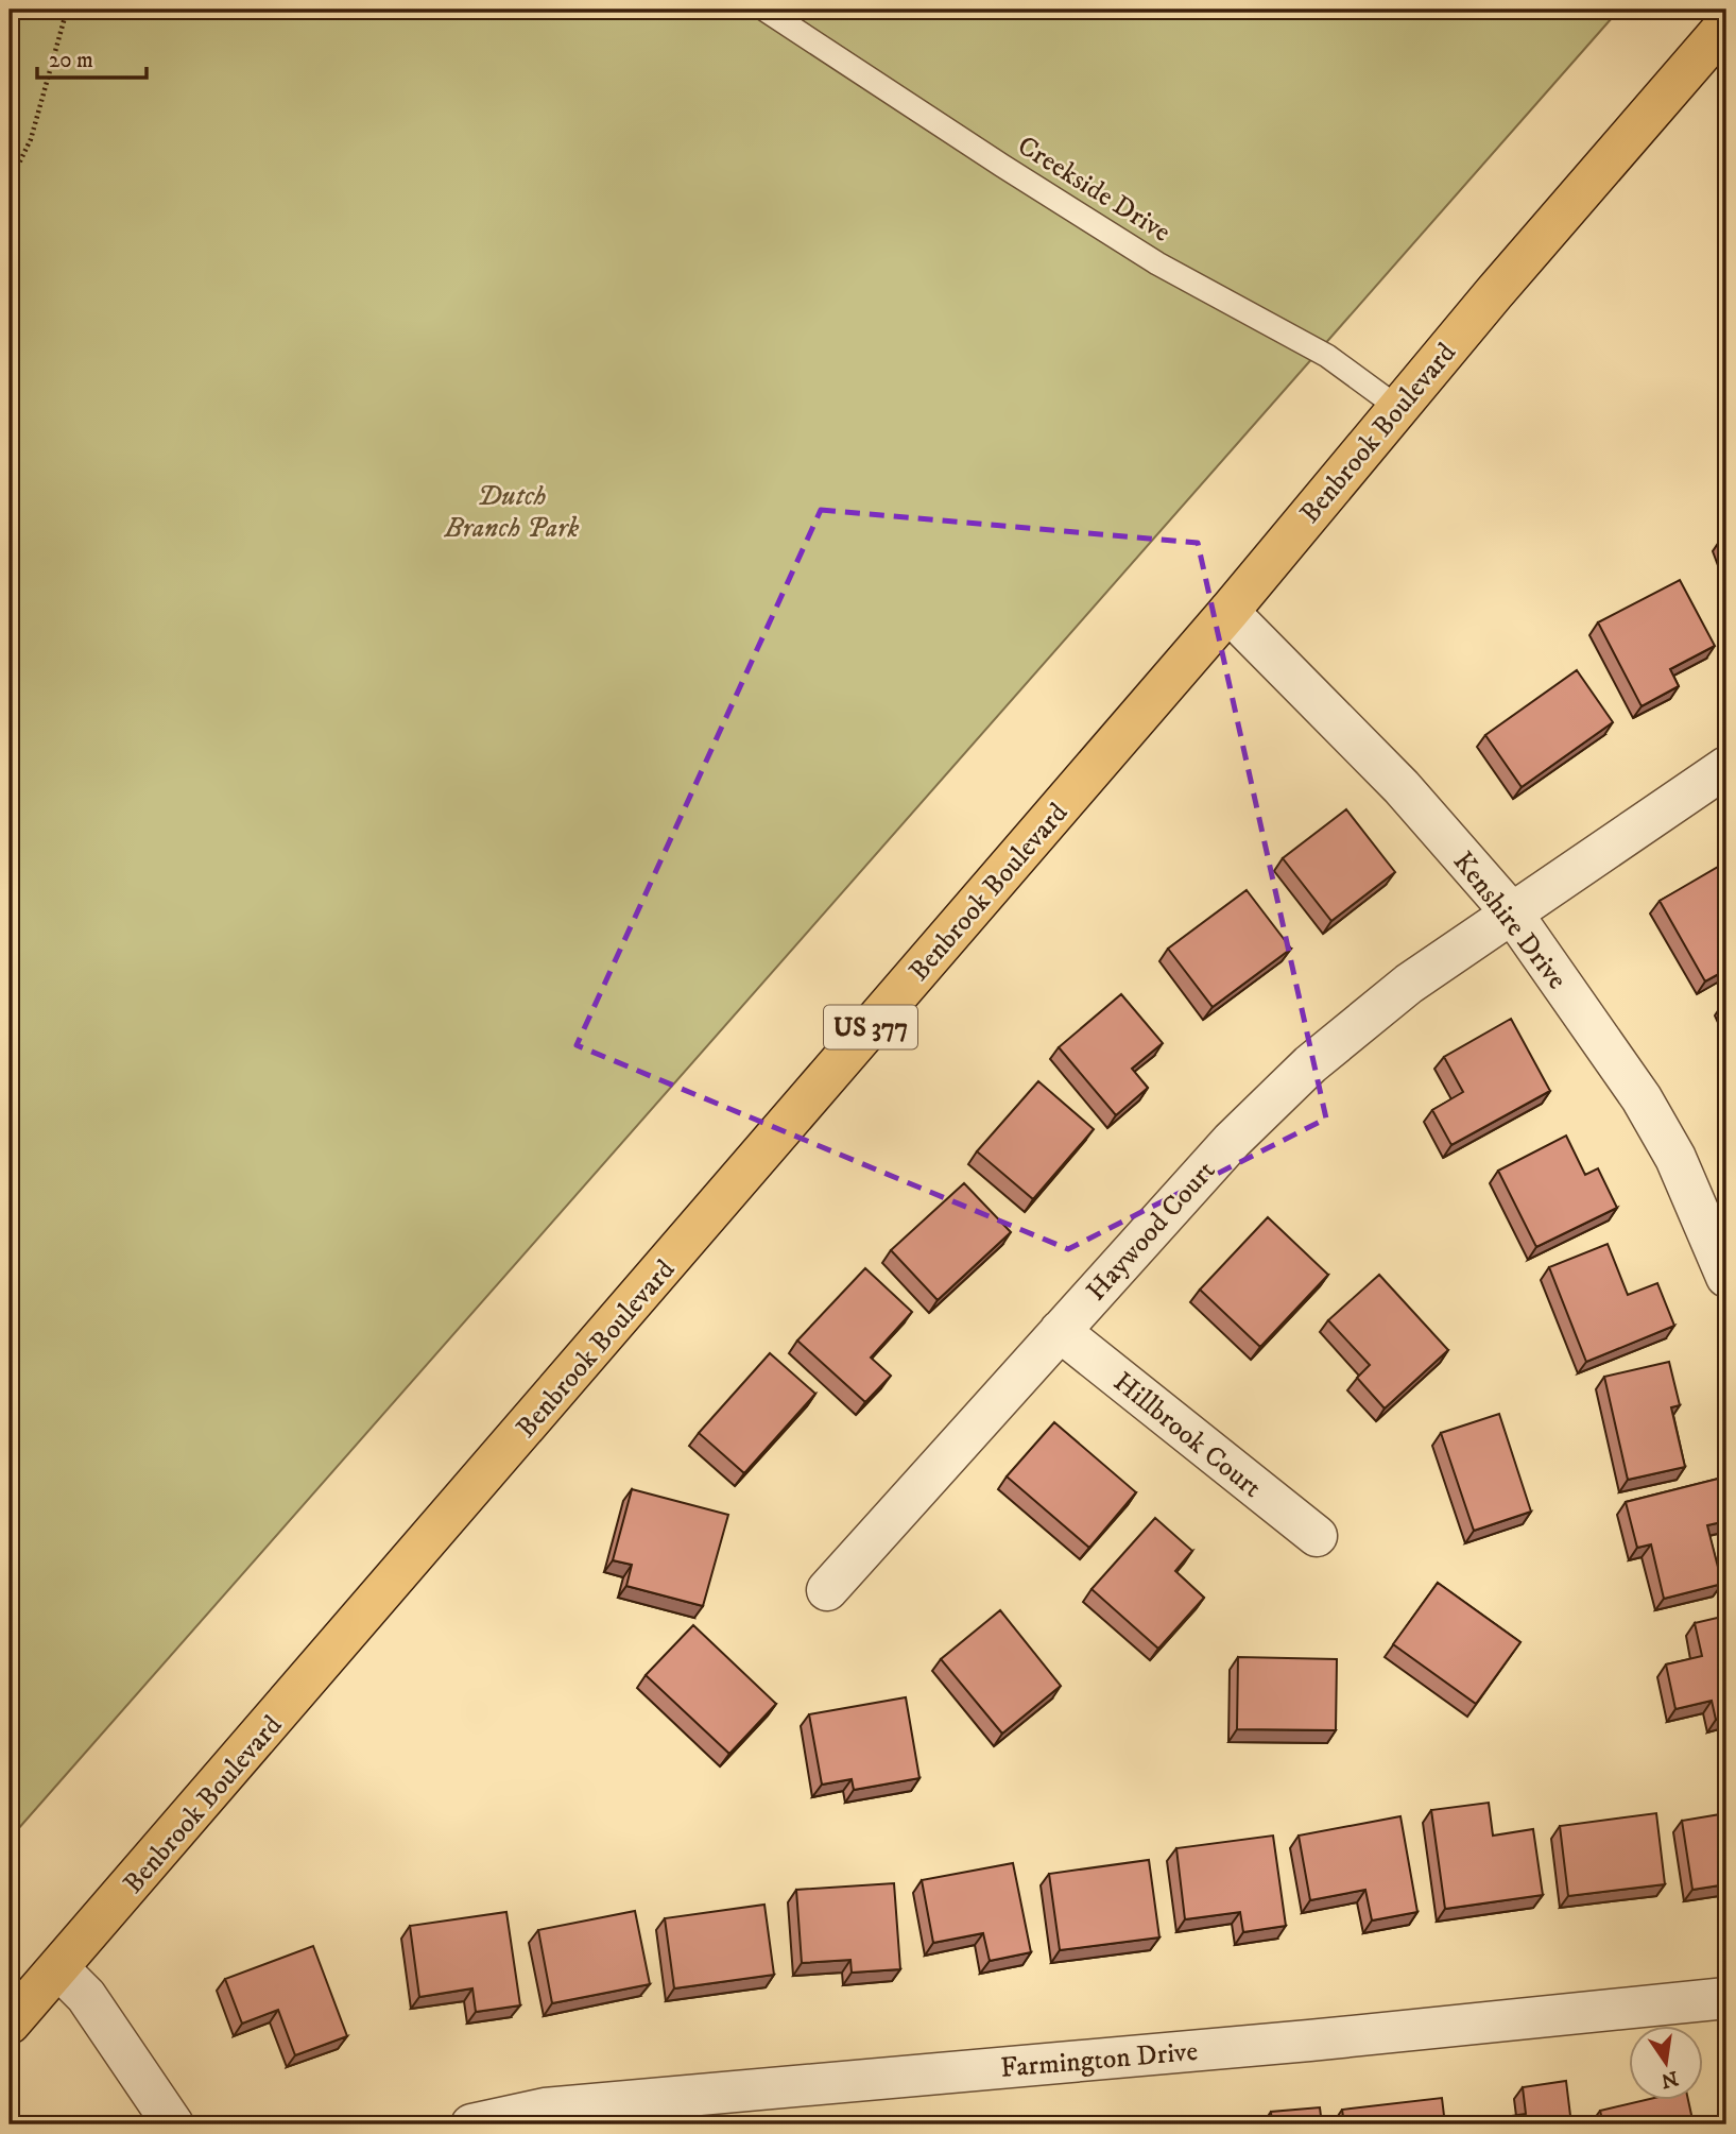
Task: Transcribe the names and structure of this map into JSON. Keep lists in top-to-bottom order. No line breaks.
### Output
{"streets":{"highway":["Benbrook Boulevard","US 377"],"street":["Kenshire Drive","Haywood Court","Hillbrook Court","Farmington Drive"],"lane":["Creekside Drive"]},"crossings":[["Creekside Drive","Benbrook Boulevard"],["Benbrook Boulevard","Kenshire Drive"],["Kenshire Drive","Haywood Court"],["Haywood Court","Hillbrook Court"]],"parks":["Dutch Branch Park"],"scale_bar":"20 m","north":"bottom"}
